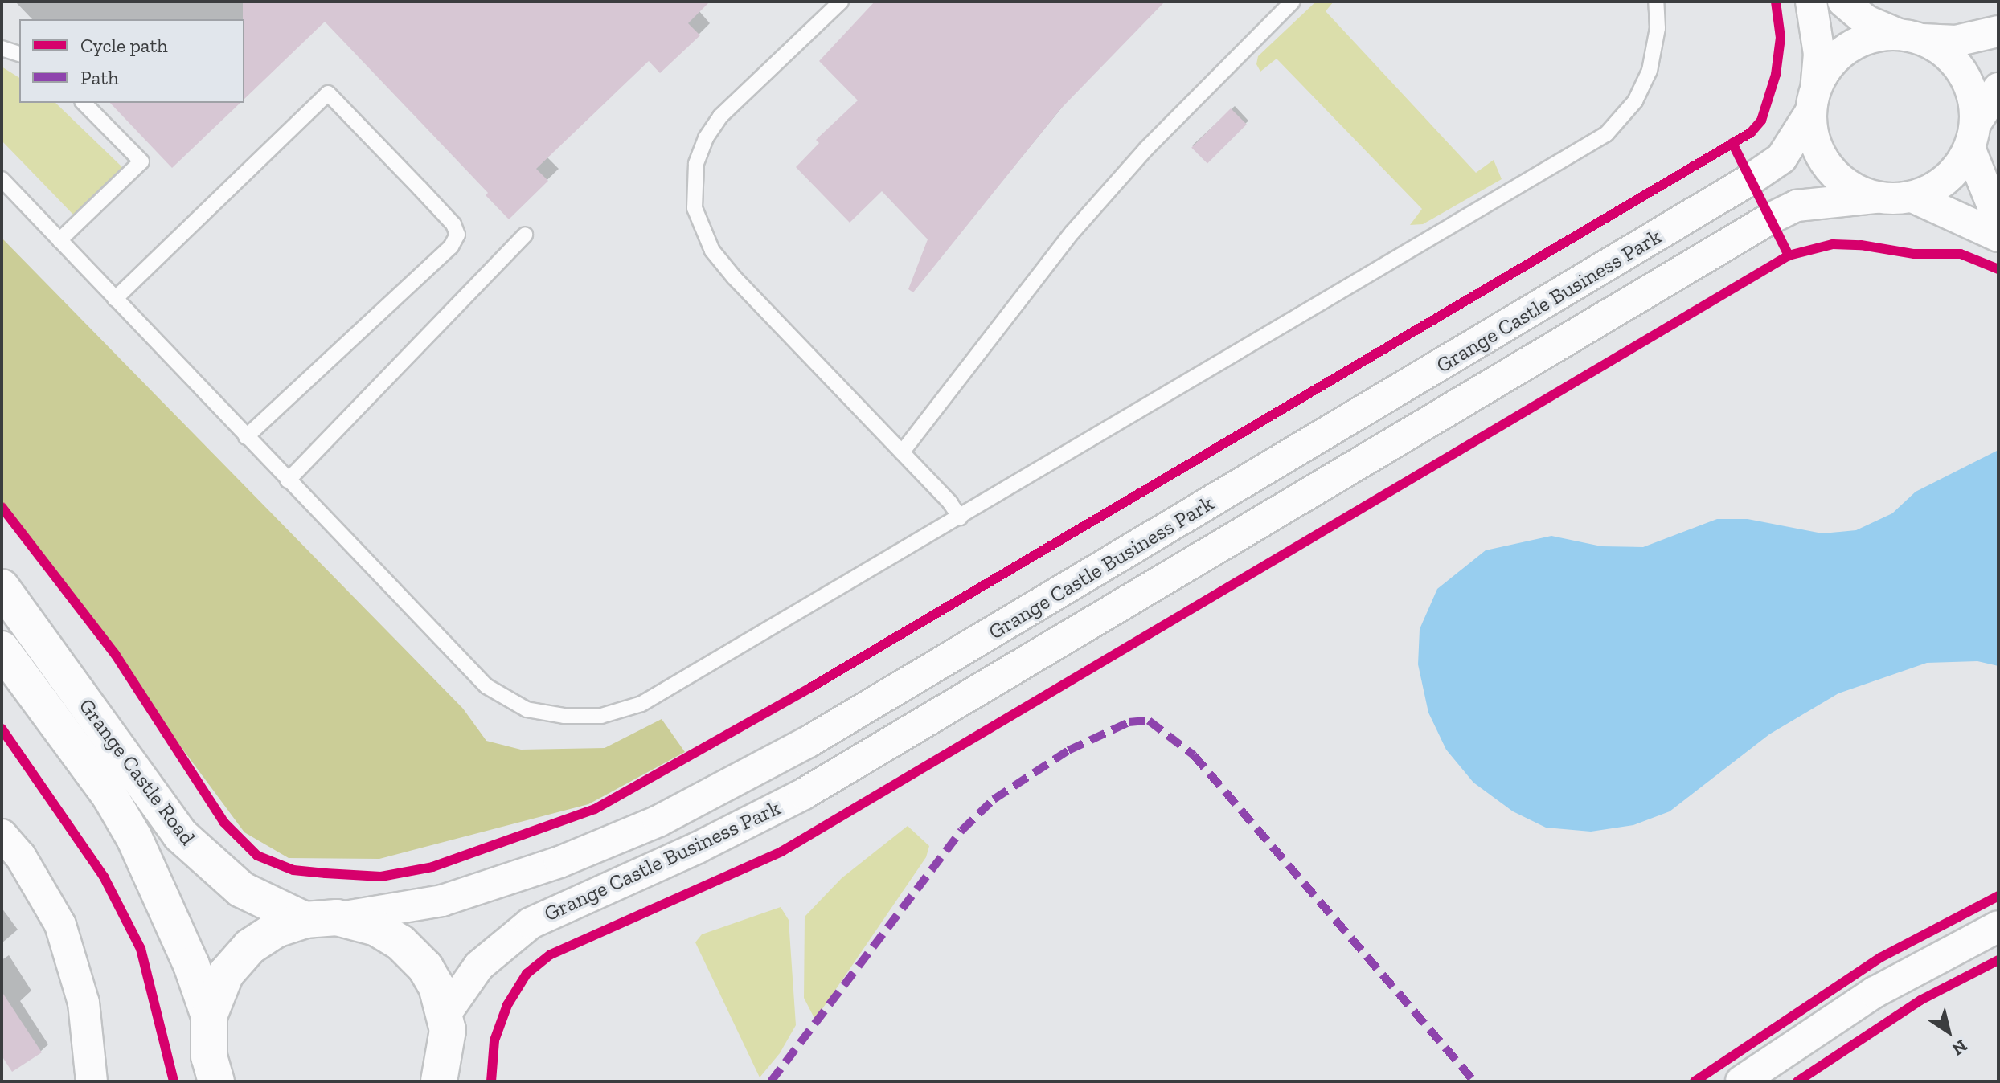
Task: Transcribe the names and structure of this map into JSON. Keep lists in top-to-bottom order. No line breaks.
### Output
{"streets":{"main road":["Grange Castle Road"],"street":["Grange Castle Business Park"]},"crossings":[["Grange Castle Business Park","Grange Castle Road"]],"legend":["Cycle path","Path"],"north":"bottom right"}
